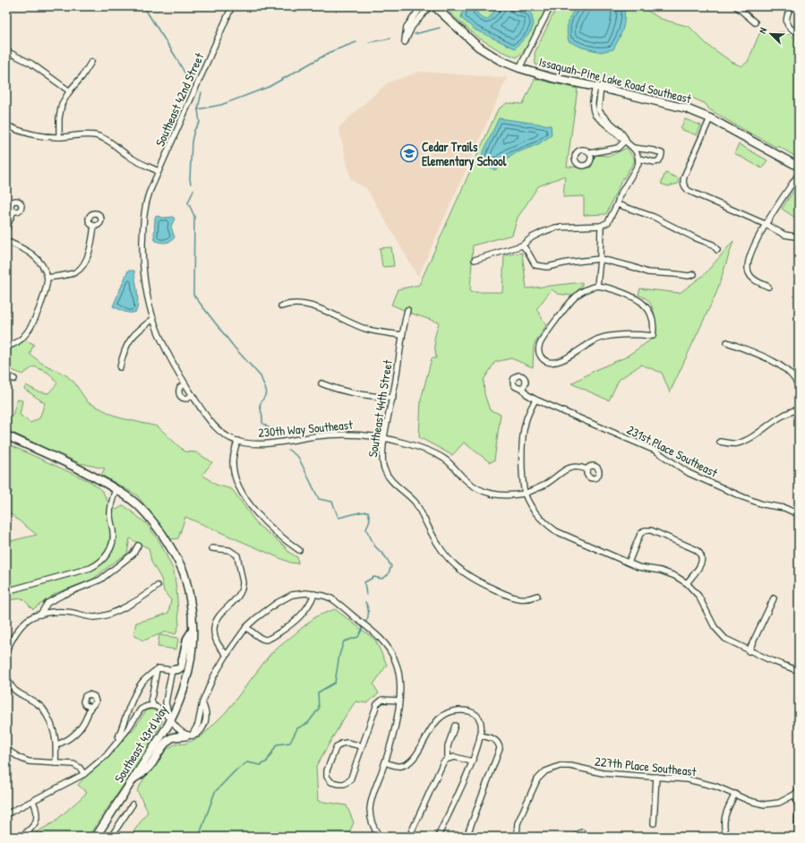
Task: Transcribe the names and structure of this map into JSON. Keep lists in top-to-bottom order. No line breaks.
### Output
{"streets":{"main road":["Issaquah-Pine Lake Road Southeast","Southeast 43rd Way"],"street":["Southeast 42nd Street","Southeast 44th Street","230th Way Southeast","231st Place Southeast","227th Place Southeast"]},"crossings":[["Southeast 42nd Street","230th Way Southeast"],["Southeast 44th Street","230th Way Southeast"]],"places":{"school or university":["Cedar Trails Elementary School"]},"north":"top left"}
